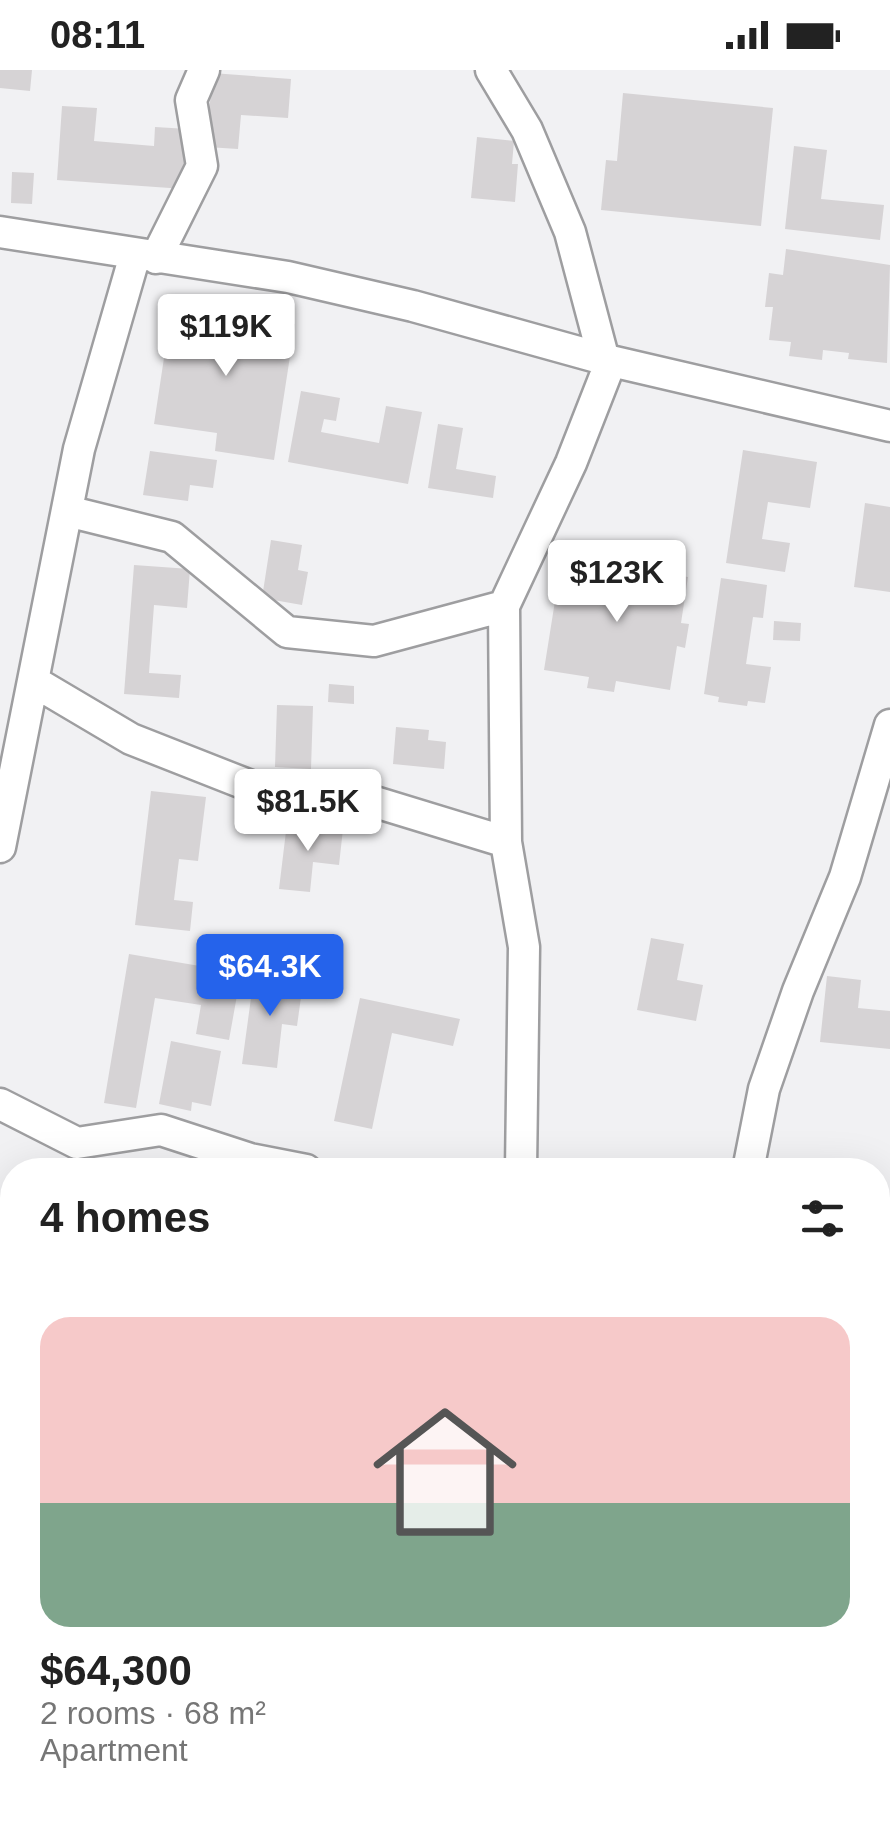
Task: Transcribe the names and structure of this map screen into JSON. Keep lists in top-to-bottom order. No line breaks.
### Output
{"page":{"status":"08:11","price":["$119K","$123K","$81.5K","$64.3K"],"heading":"4 homes","list":[{"name":"$64,300","note":"2 rooms · 68 m² · Apartment"}]}}
